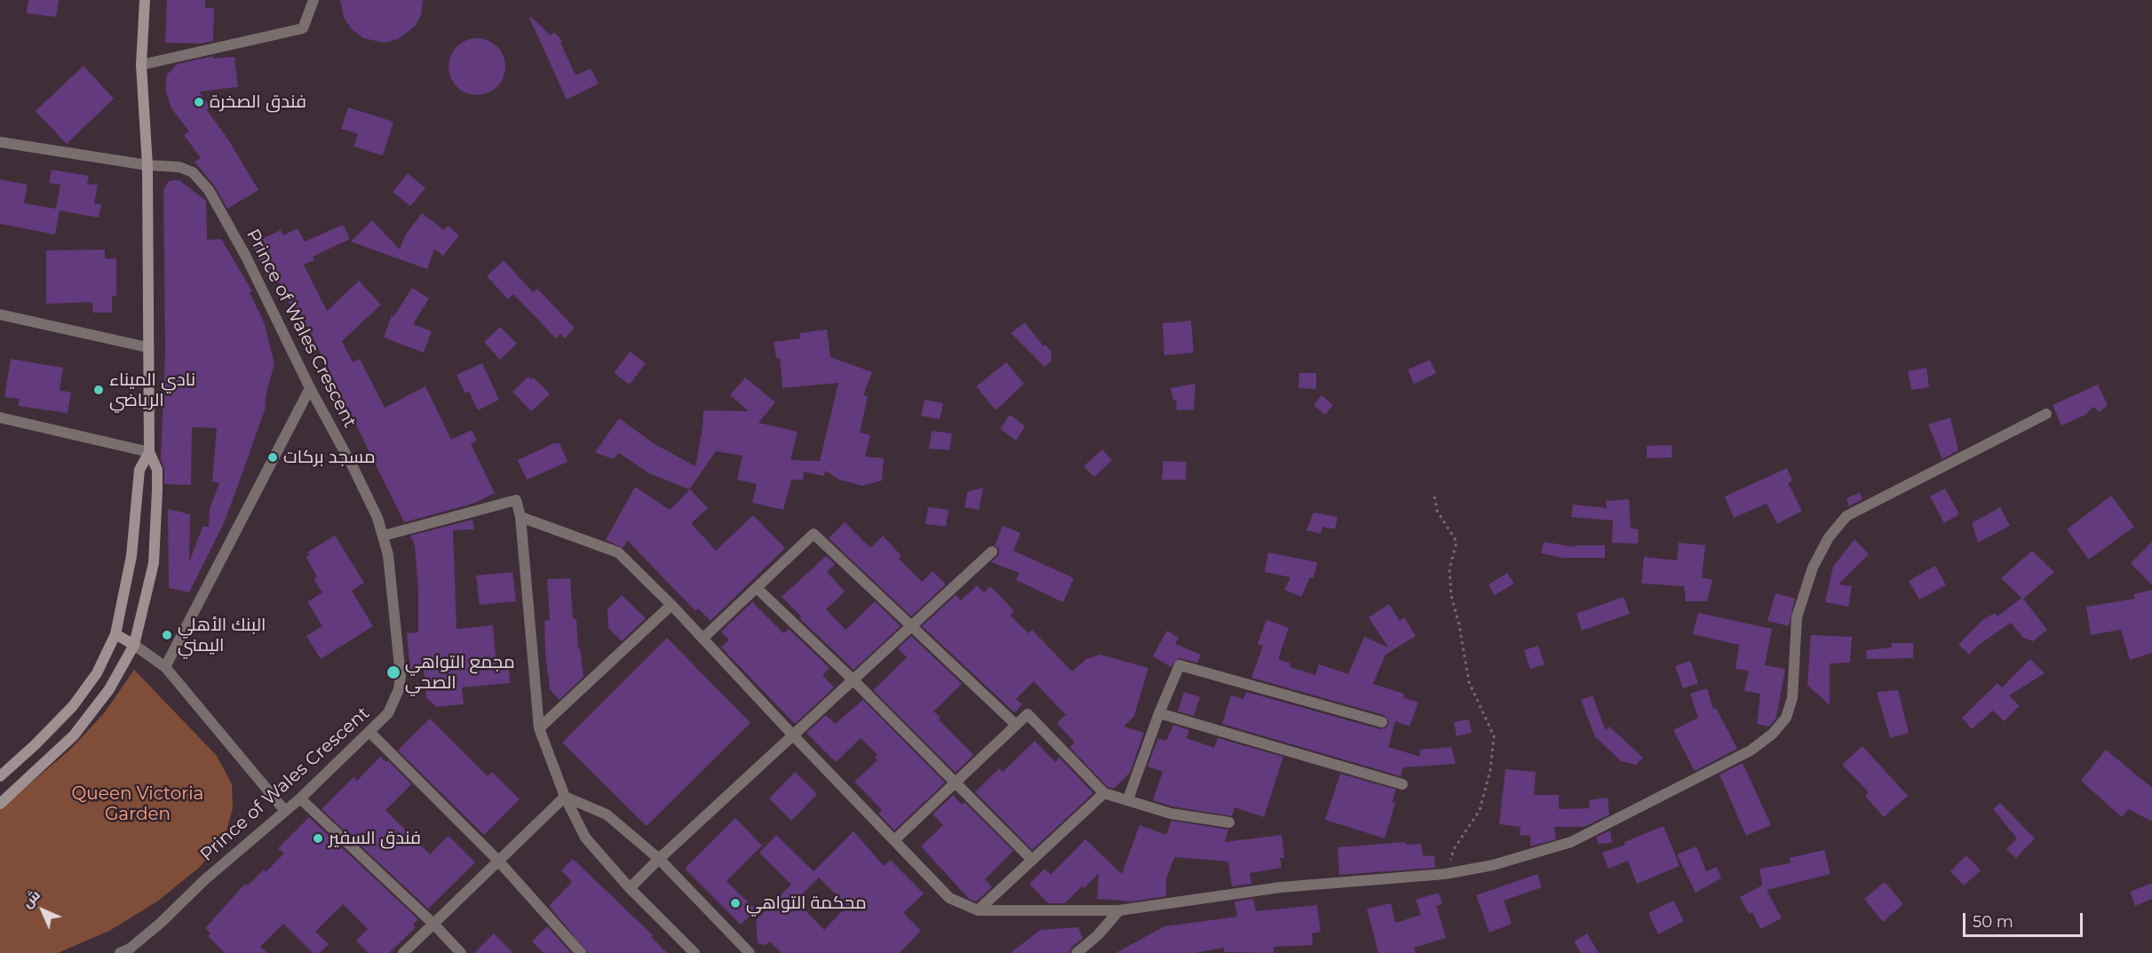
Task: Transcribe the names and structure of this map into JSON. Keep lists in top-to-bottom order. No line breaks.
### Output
{"streets":{"street":["Prince of Wales Crescent"]},"parks":["Queen Victoria Garden"],"places":["فندق الصخرة","نادي الميناء الرياضي","مسجد بركات","البنك الأهلي اليمني","مجمع التواهي الصحي","فندق السفير","محكمة التواهي"],"scale_bar":"50 m","north":"top left"}
